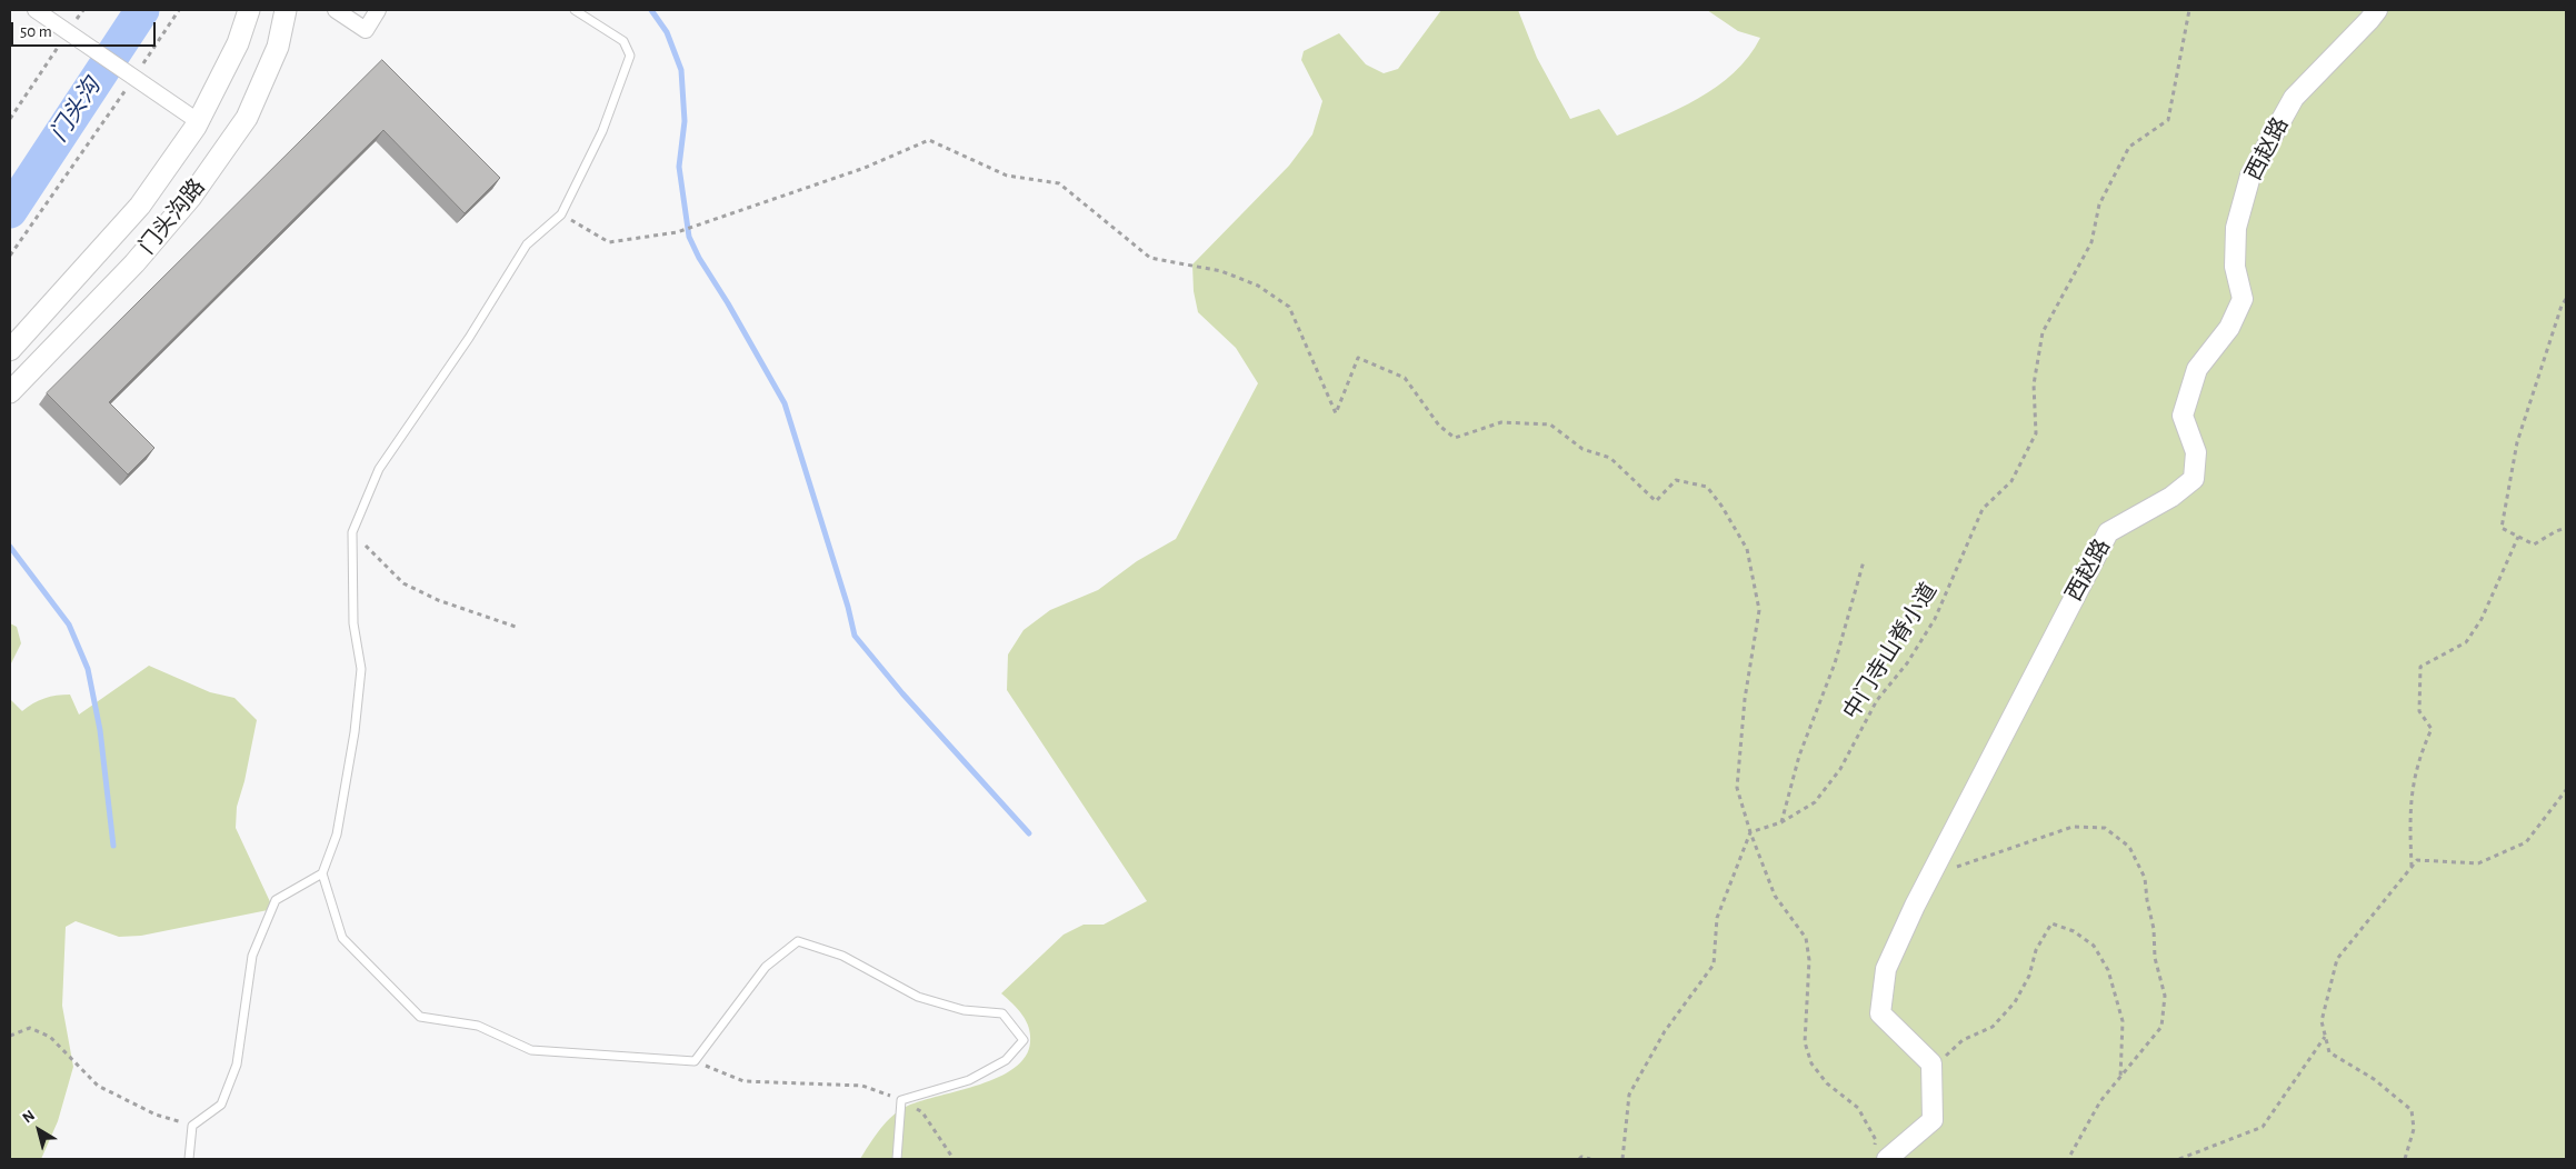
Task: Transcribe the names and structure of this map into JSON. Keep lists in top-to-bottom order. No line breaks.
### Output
{"streets":{"main road":["门头沟路"],"street":["西赵路"],"path":["中门寺山脊小道"]},"water":["门头沟"],"scale_bar":"50 m","north":"top left"}
